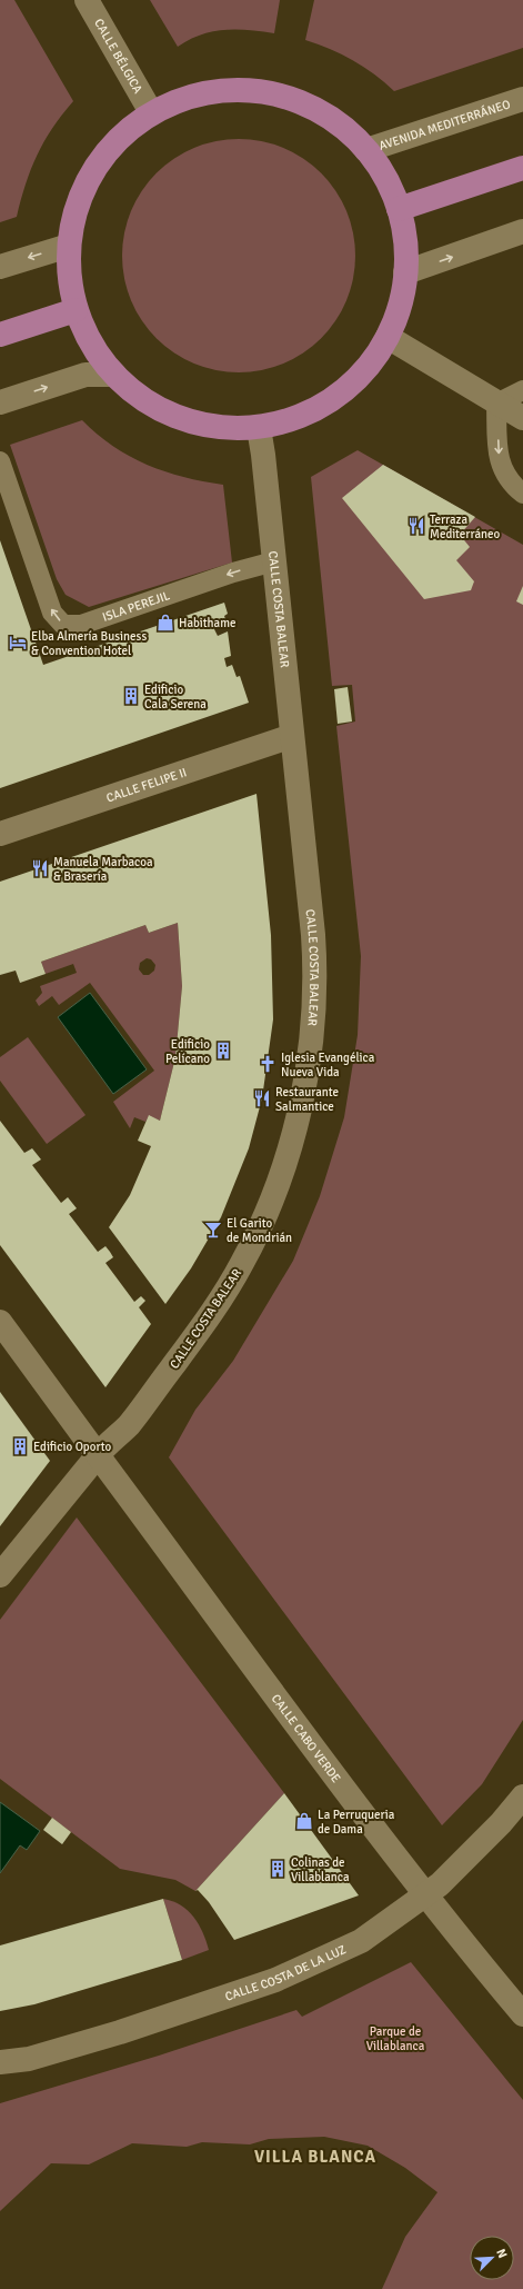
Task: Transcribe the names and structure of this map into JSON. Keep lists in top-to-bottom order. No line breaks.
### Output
{"streets":{"street":["CALLE BÉLGICA","AVENIDA MEDITERRÁNEO","CALLE COSTA BALEAR","CALLE FELIPE II","CALLE CABO VERDE","CALLE COSTA DE LA LUZ"],"lane":["ISLA PEREJIL"]},"crossings":[["ISLA PEREJIL","CALLE COSTA BALEAR"],["CALLE COSTA BALEAR","CALLE FELIPE II"],["CALLE COSTA BALEAR","CALLE CABO VERDE"],["CALLE CABO VERDE","CALLE COSTA DE LA LUZ"]],"districts":["VILLA BLANCA"],"parks":["Parque de Villablanca"],"places":{"restaurant":["Terraza Mediterráneo","Manuela Marbacoa & Brasería","Restaurante Salmantice"],"shop":["Habithame","La Perruqueria de Dama"],"hotel":["Elba Almería Business & Convention Hotel"],"building":["Edificio Cala Serena","Edificio Pelícano","Edificio Oporto","Colinas de Villablanca"],"church":["Iglesia Evangélica Nueva Vida"],"bar":["El Garito de Mondrián"]},"north":"top right"}
